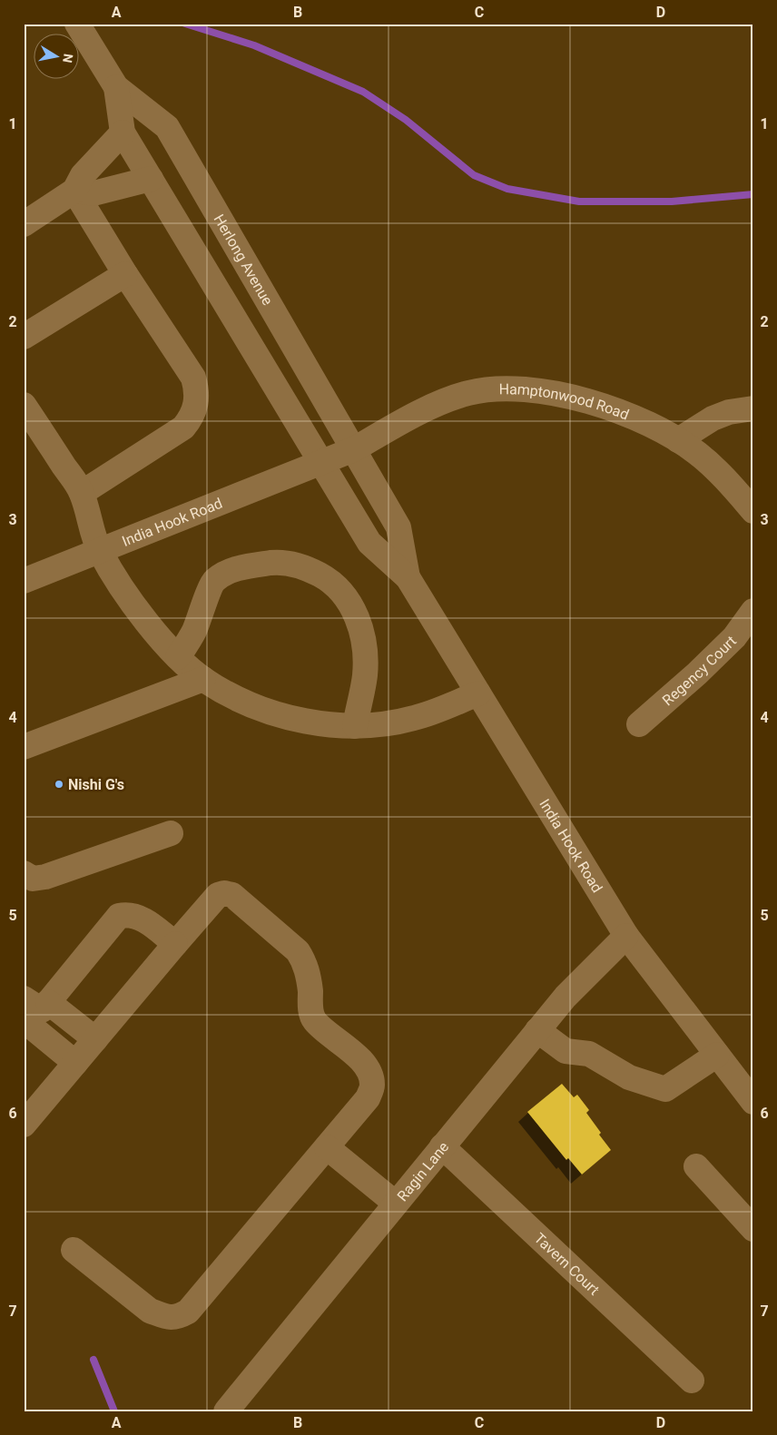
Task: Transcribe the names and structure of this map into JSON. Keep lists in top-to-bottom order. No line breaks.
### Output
{"streets":{"street":["Herlong Avenue","Hamptonwood Road","India Hook Road","Regency Court","Ragin Lane","Tavern Court"]},"crossings":[["Herlong Avenue","Hamptonwood Road"],["Herlong Avenue","India Hook Road"],["Hamptonwood Road","India Hook Road"],["India Hook Road","Ragin Lane"],["Ragin Lane","Tavern Court"]],"places":["Nishi G's"],"north":"right","grid":{"columns":["A","B","C","D"],"rows":["1","2","3","4","5","6","7"]}}
